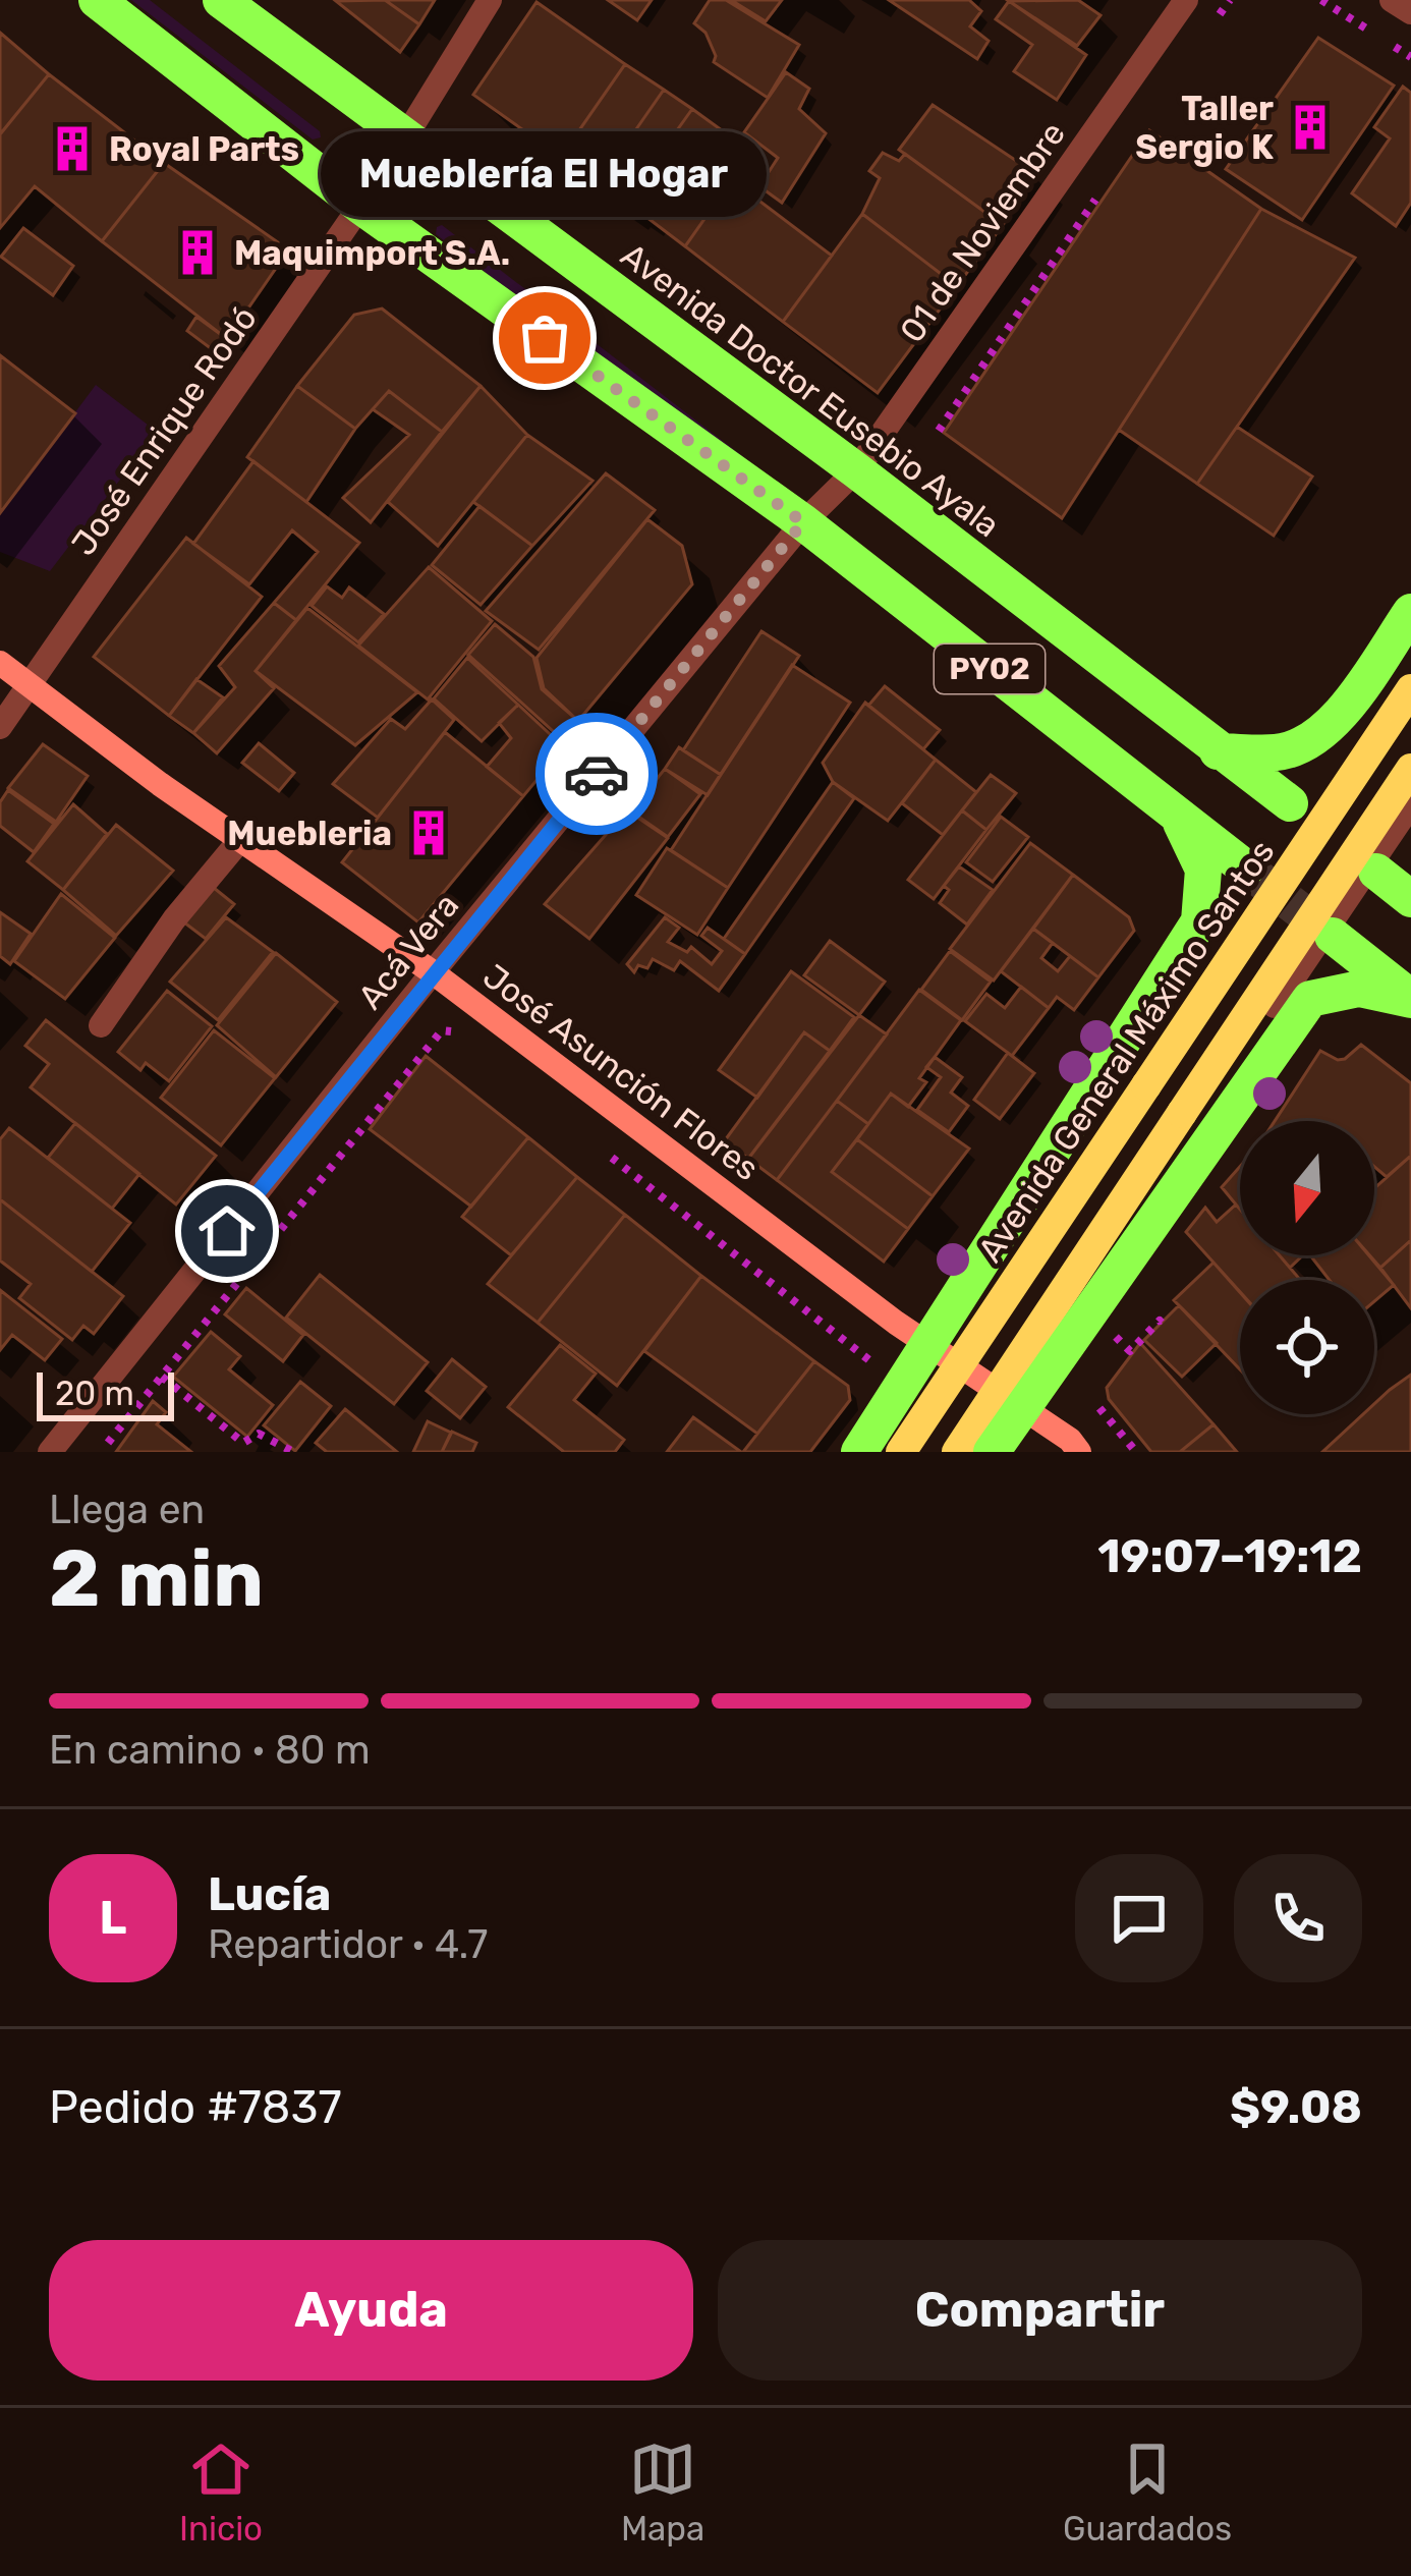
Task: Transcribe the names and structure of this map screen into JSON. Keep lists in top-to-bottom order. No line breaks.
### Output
{"streets":{"highway":["Avenida Doctor Eusebio Ayala","PY02"],"main road":["Avenida General Máximo Santos"],"street":["01 de Noviembre","José Enrique Rodó","Acá Vera","José Asunción Flores"]},"crossings":[["01 de Noviembre","Avenida Doctor Eusebio Ayala"],["01 de Noviembre","PY02"],["01 de Noviembre","Acá Vera"],["Avenida Doctor Eusebio Ayala","José Enrique Rodó"],["José Enrique Rodó","PY02"],["José Enrique Rodó","José Asunción Flores"],["PY02","Acá Vera"],["Acá Vera","José Asunción Flores"],["Avenida General Máximo Santos","José Asunción Flores"]],"places":{"building":["Taller Sergio K","Royal Parts","Maquimport S.A.","Muebleria"],"other":["Mueblería El Hogar"]},"scale_bar":"20 m","north":"bottom","page":{"bubble":"Mueblería El Hogar","scale":"20 m","heading":["2 min","Llega en","19:07–19:12"],"panel":["Lucía","Repartidor · 4.7","Pedido #7837","$9.08"],"bar":"En camino · 80 m","round":"L","buttons":["Ayuda","Compartir"],"tabs":["Inicio","Mapa","Guardados"]}}
